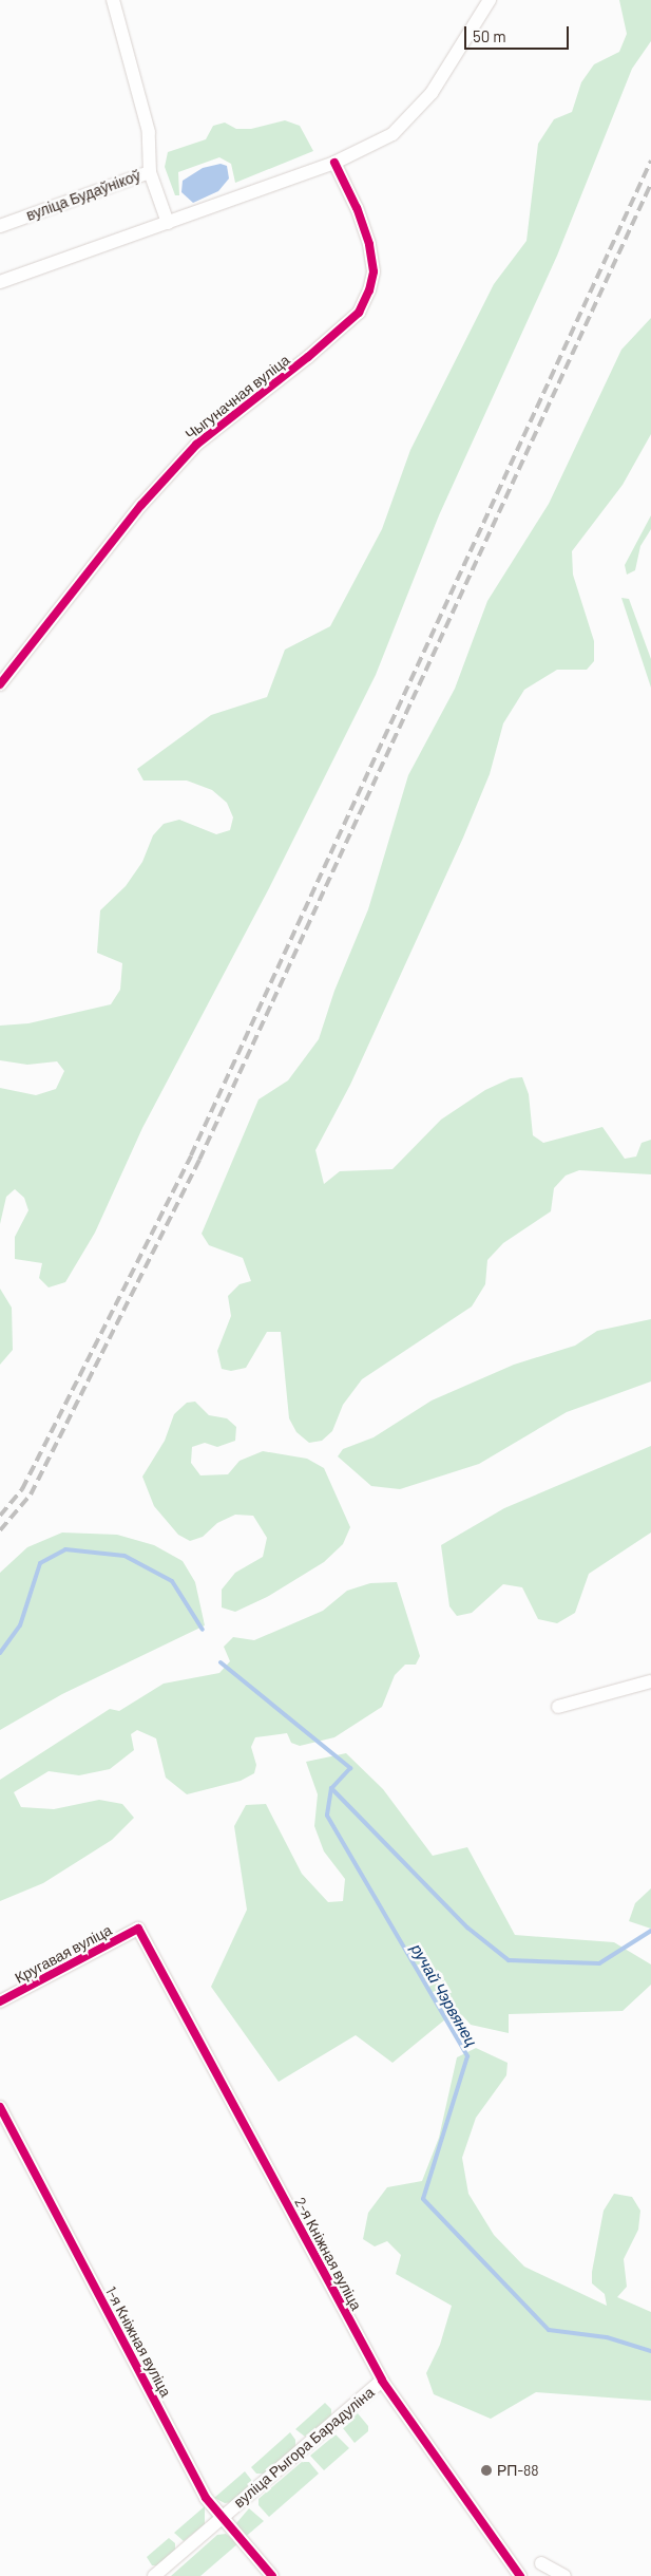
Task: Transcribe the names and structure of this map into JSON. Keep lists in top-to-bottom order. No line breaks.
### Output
{"streets":{"street":["вуліца Будаўнікоў","Чыгуначная вуліца","Кругавая вуліца","2-я Кніжная вуліца","1-я Кніжная вуліца","вуліца Рыгора Барадуліна"]},"crossings":[["Кругавая вуліца","2-я Кніжная вуліца"],["2-я Кніжная вуліца","вуліца Рыгора Барадуліна"],["1-я Кніжная вуліца","вуліца Рыгора Барадуліна"]],"water":["ручай Чэрвянец"],"places":["РП-88"],"scale_bar":"50 m"}
